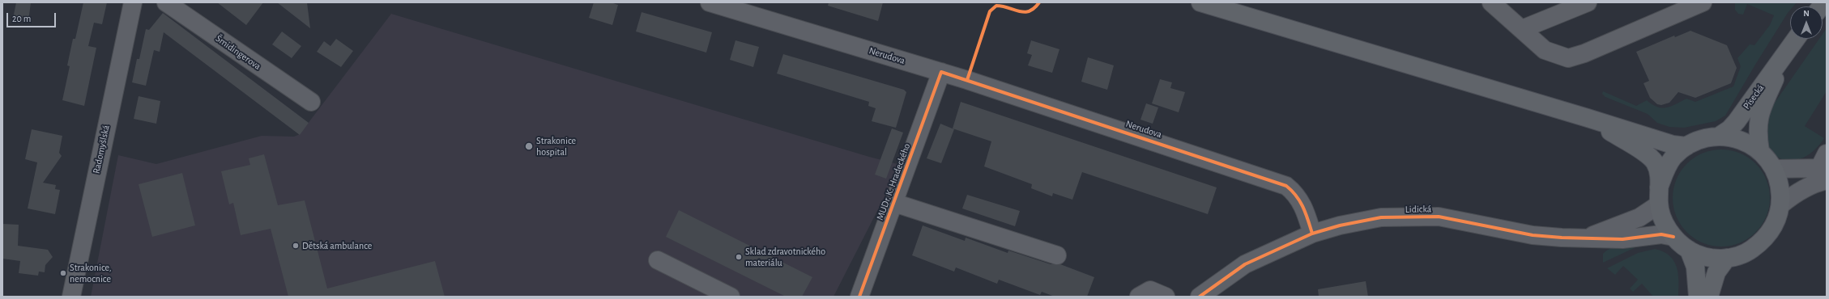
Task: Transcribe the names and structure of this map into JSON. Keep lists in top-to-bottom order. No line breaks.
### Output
{"streets":{"main road":["Písecká"],"street":["Šmidingerova","Nerudova","Radomyšlská","MUDr. K. Hradeckého","Lidická"]},"crossings":[["Nerudova","MUDr. K. Hradeckého"],["Nerudova","Lidická"]],"places":["Strakonice hospital","Dětská ambulance","Sklad zdravotnického materiálu","Strakonice, nemocnice"],"scale_bar":"20 m","north":"top"}
